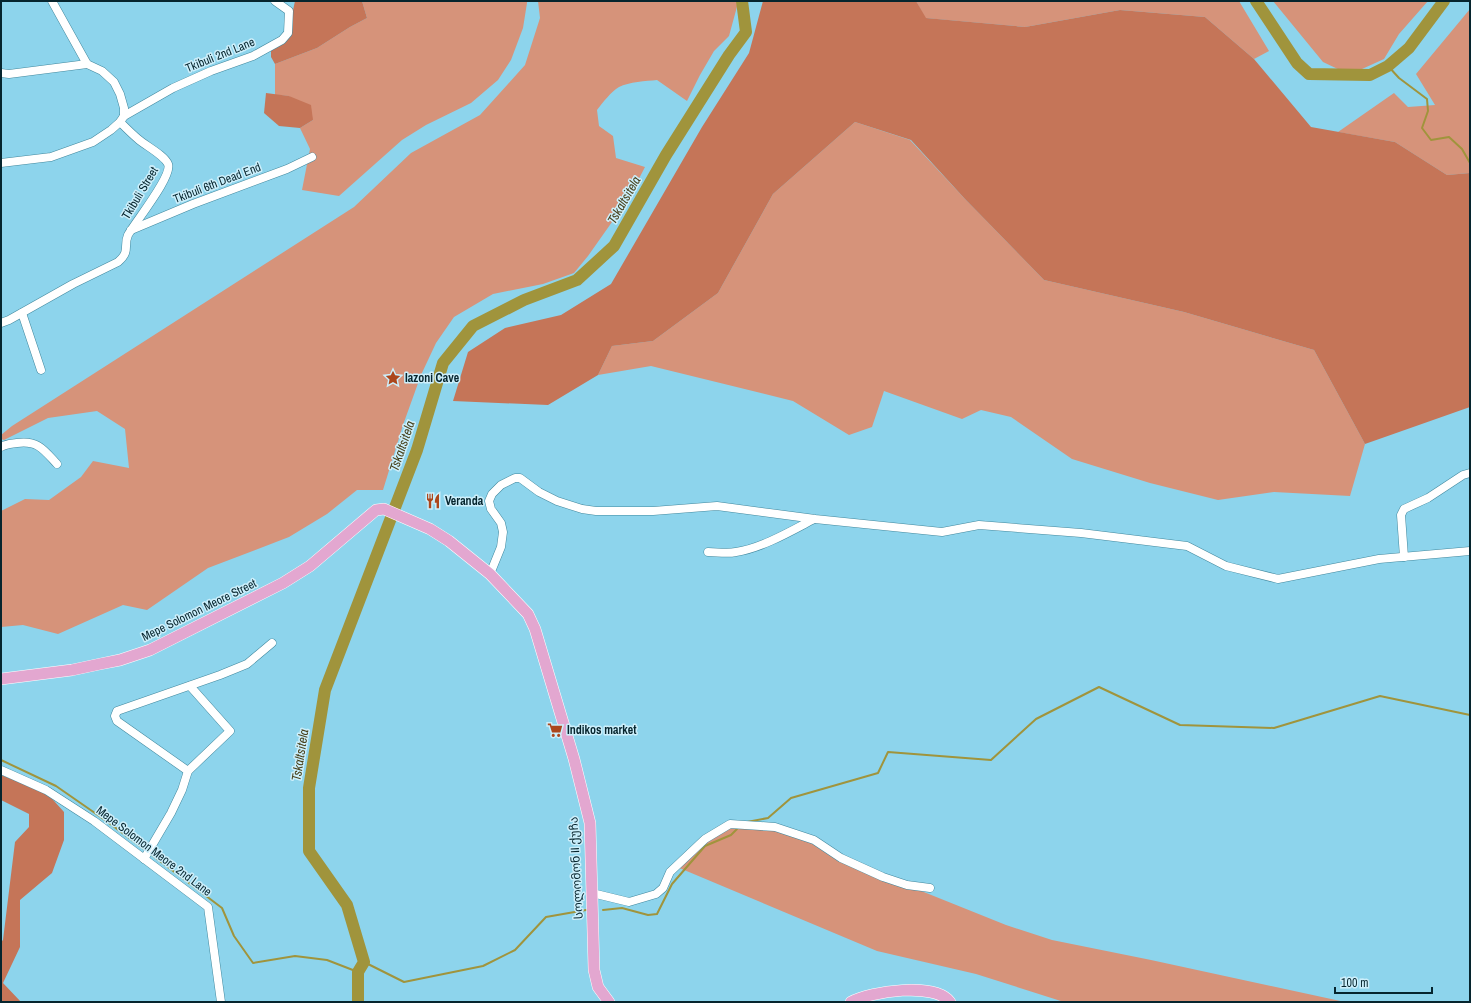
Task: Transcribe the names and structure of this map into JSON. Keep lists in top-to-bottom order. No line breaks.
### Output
{"streets":{"main road":["Mepe Solomon Meore Street","სოლომონ II ქუჩა"],"street":["Tkibuli 2nd Lane","Tkibuli 6th Dead End","Tkibuli Street","Mepe Solomon Meore 2nd Lane"]},"crossings":[["Tkibuli 2nd Lane","Tkibuli Street"],["Tkibuli 6th Dead End","Tkibuli Street"],["Mepe Solomon Meore Street","სოლომონ II ქუჩა"]],"water":["Tskaltsitela"],"places":{"place":["Iazoni Cave"],"restaurant":["Veranda"],"supermarket":["Indikos market"]},"scale_bar":"100 m"}
